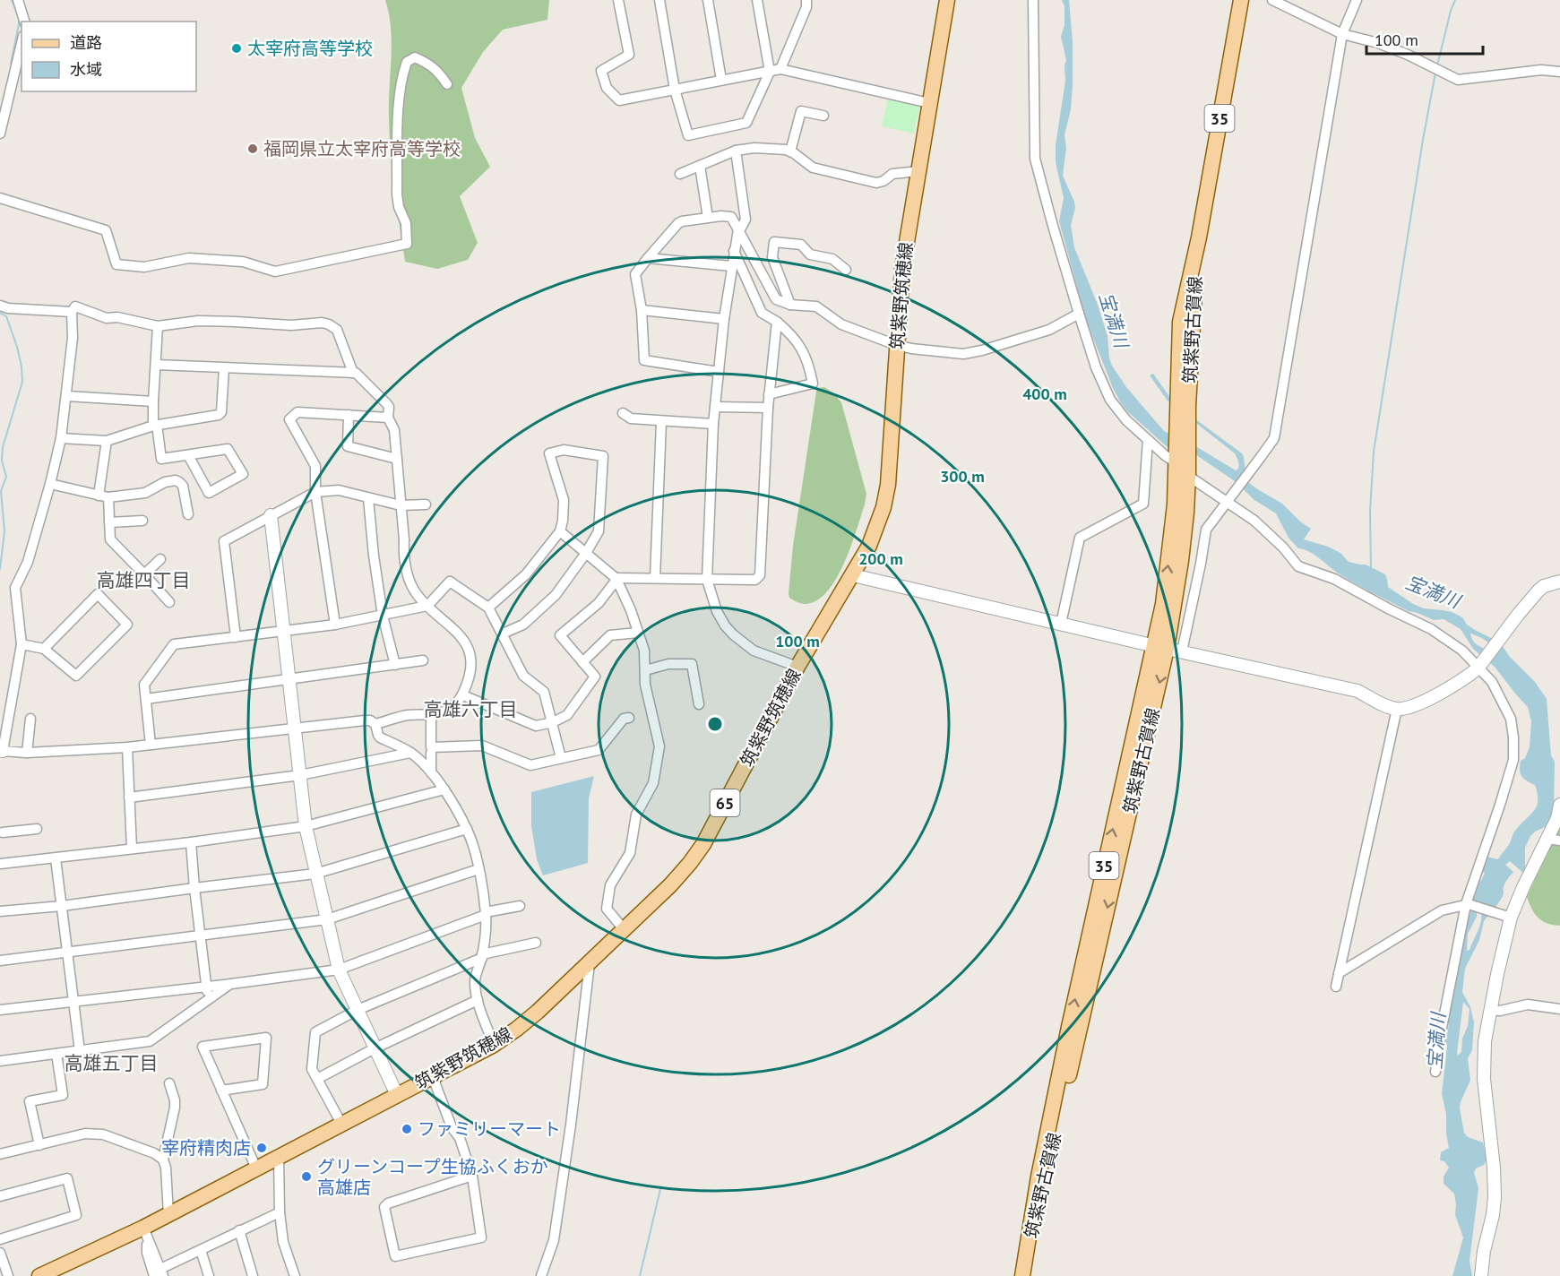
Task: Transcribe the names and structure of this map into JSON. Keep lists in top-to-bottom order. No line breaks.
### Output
{"streets":{"main road":["35","筑紫野筑穂線","筑紫野古賀線","65"]},"districts":["高雄四丁目","高雄六丁目","高雄五丁目"],"water":["宝満川"],"places":["太宰府高等学校","福岡県立太宰府高等学校","ファミリーマート","宰府精肉店","グリーンコープ生協ふくおか 高雄店"],"legend":["道路","水域"],"scale_bar":"100 m","rings":["400 m","300 m","200 m","100 m"]}
